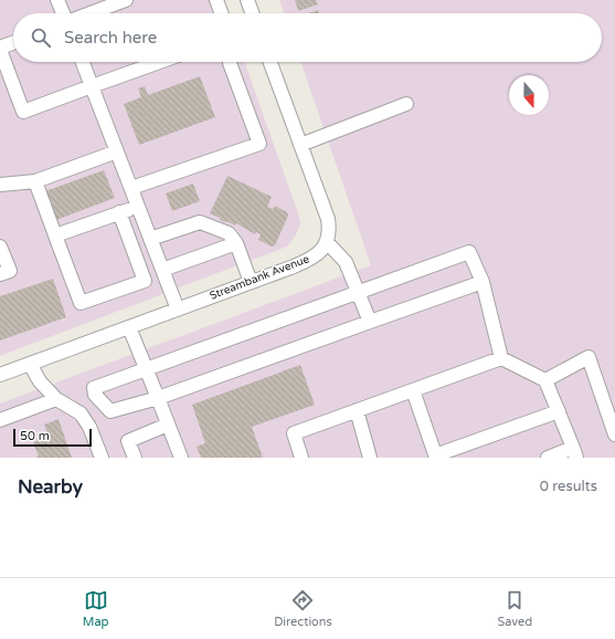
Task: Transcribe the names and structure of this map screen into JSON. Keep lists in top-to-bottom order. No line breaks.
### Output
{"streets":{"street":["Streambank Avenue"]},"scale_bar":"50 m","north":"bottom","page":{"search":"Search here","scale":"50 m","heading":["Nearby","0 results"],"nav":["Map","Directions","Saved"]}}
